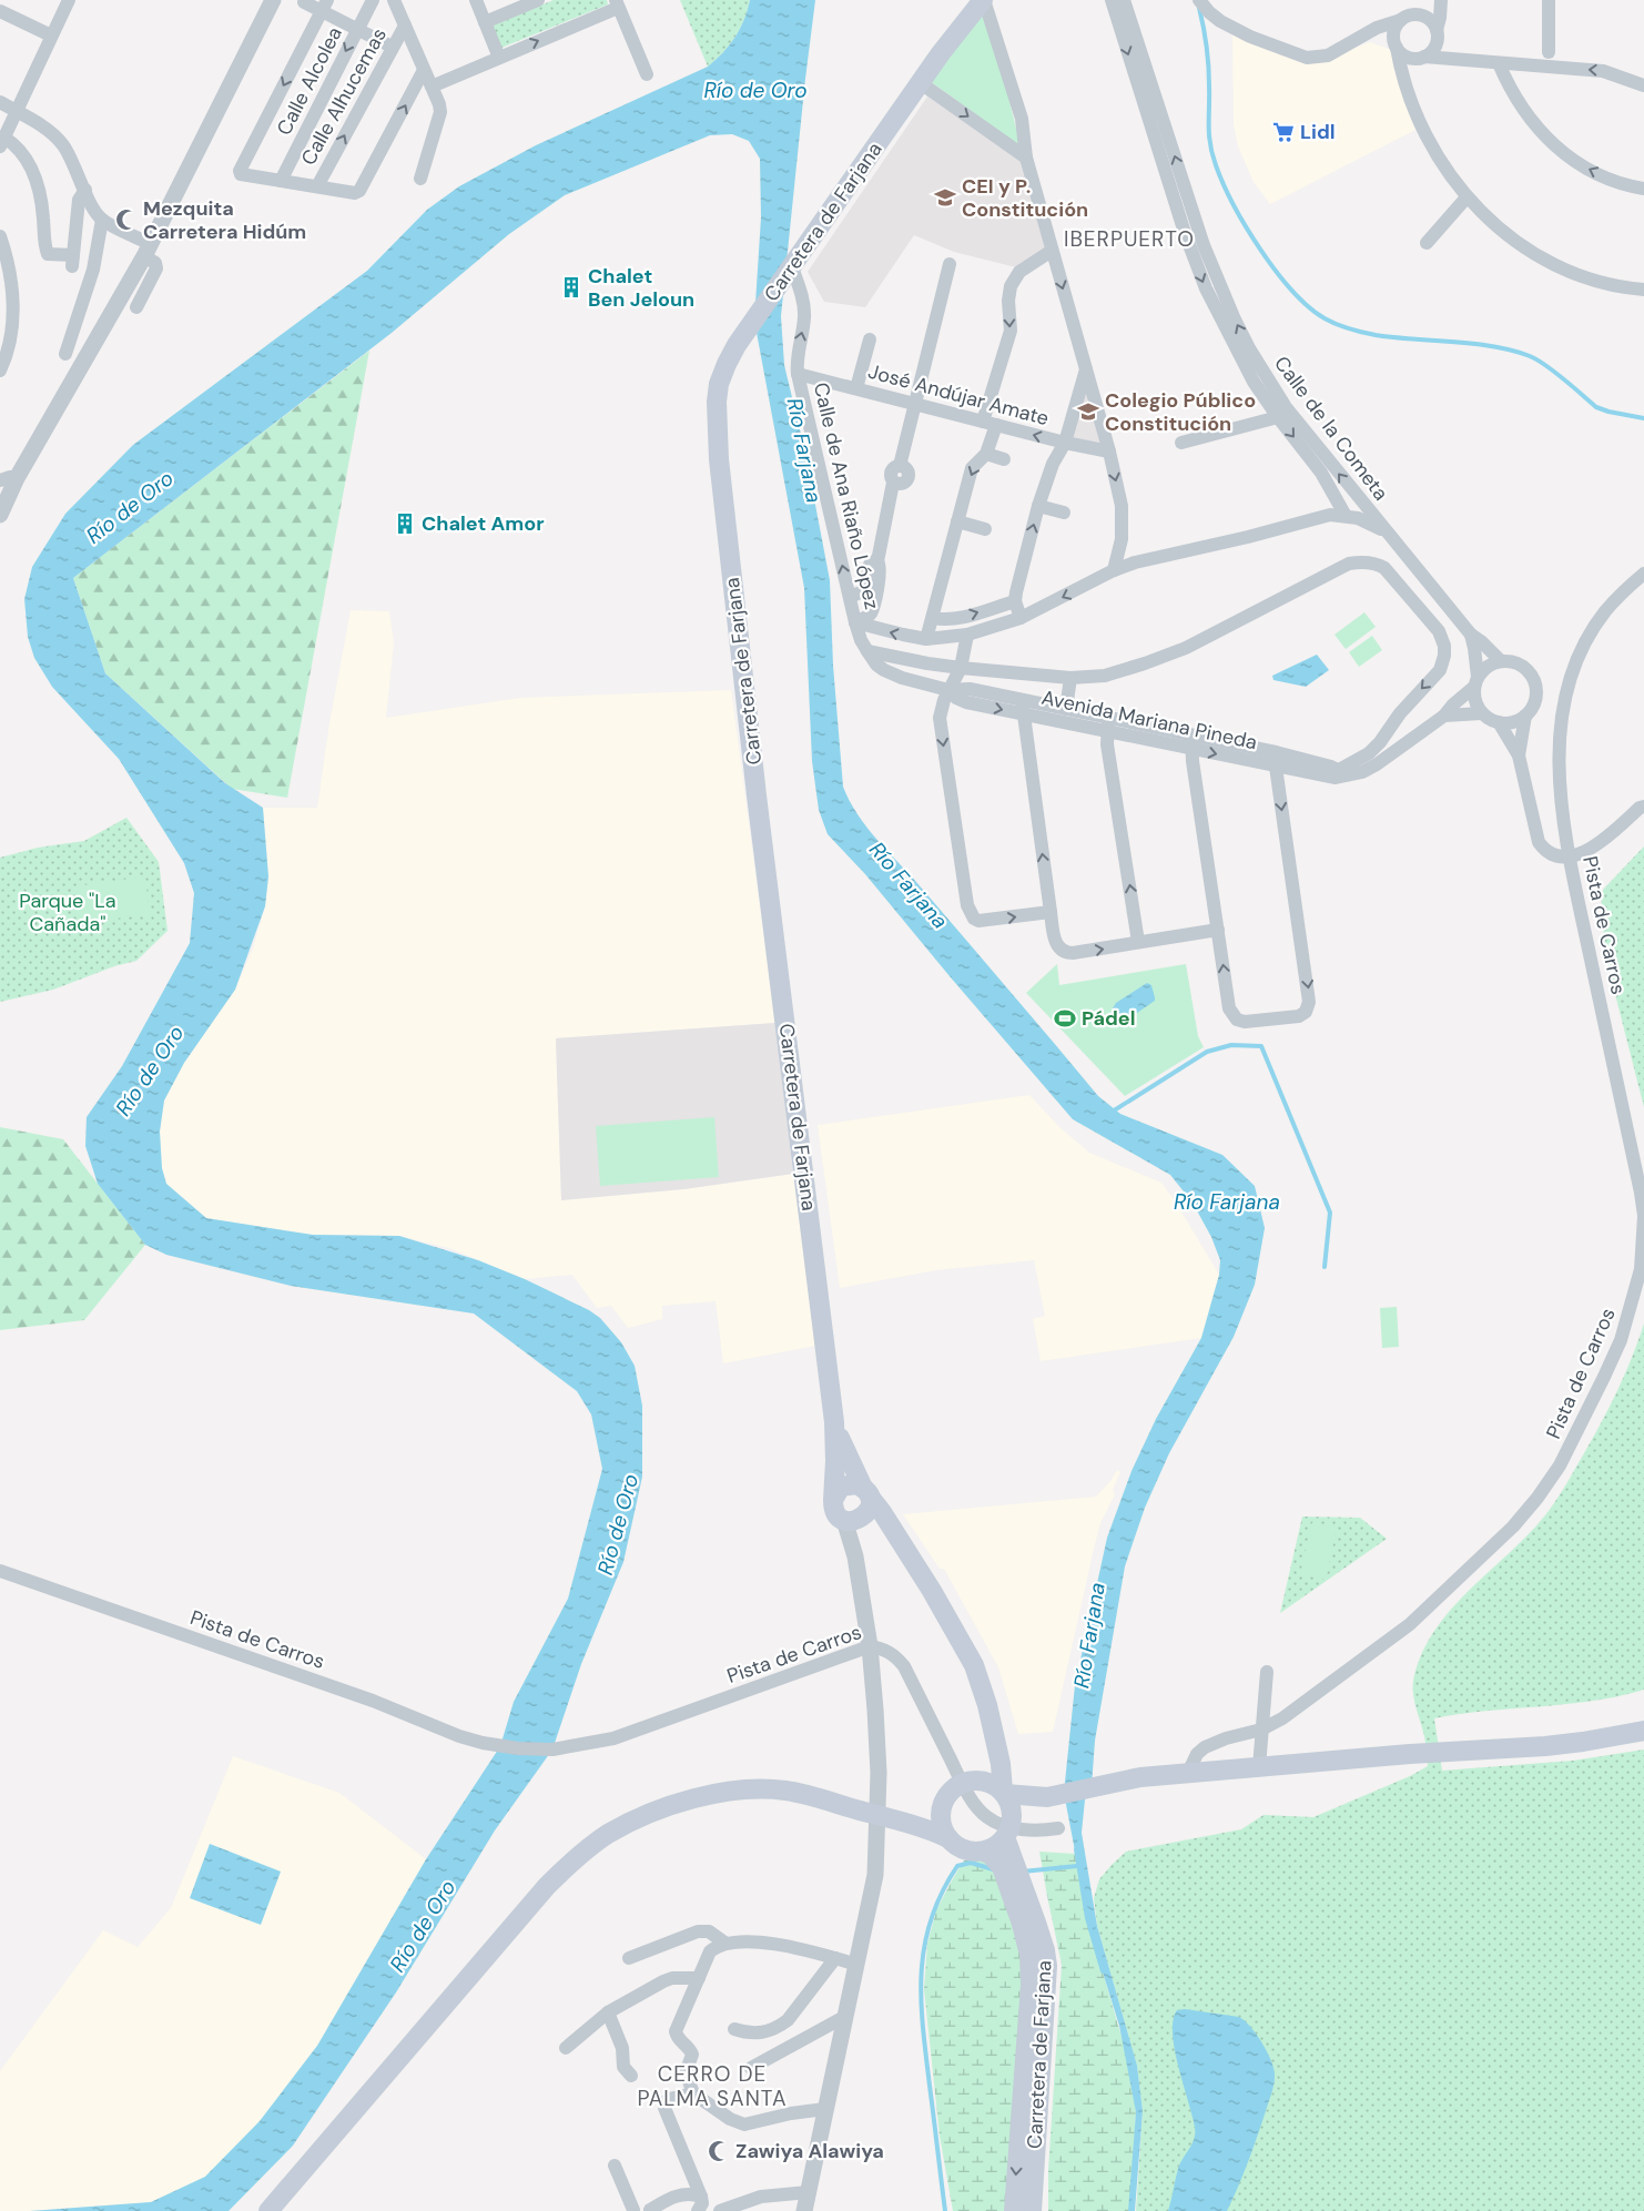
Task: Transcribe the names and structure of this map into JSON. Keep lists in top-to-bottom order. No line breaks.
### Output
{"streets":{"main road":["Carretera de Farjana"],"street":["Calle Alcolea","Calle Alhucemas","José Andújar Amate","Calle de la Cometa","Calle de Ana Riaño López","Avenida Mariana Pineda","Pista de Carros"]},"crossings":[["Carretera de Farjana","Calle de Ana Riaño López"],["Carretera de Farjana","Pista de Carros"],["José Andújar Amate","Calle de Ana Riaño López"],["Calle de la Cometa","Calle de Ana Riaño López"],["Calle de la Cometa","Avenida Mariana Pineda"],["Calle de Ana Riaño López","Avenida Mariana Pineda"]],"districts":["IBERPUERTO","CERRO DE PALMA SANTA"],"water":["Río de Oro","Río Farjana"],"parks":["Parque \"La Cañada\""],"places":{"supermarket":["Lidl"],"school or university":["CEI y P. Constitución","Colegio Público Constitución"],"mosque":["Mezquita Carretera Hidúm","Zawiya Alawiya"],"building":["Chalet Ben Jeloun","Chalet Amor"],"sports":["Pádel"]}}
